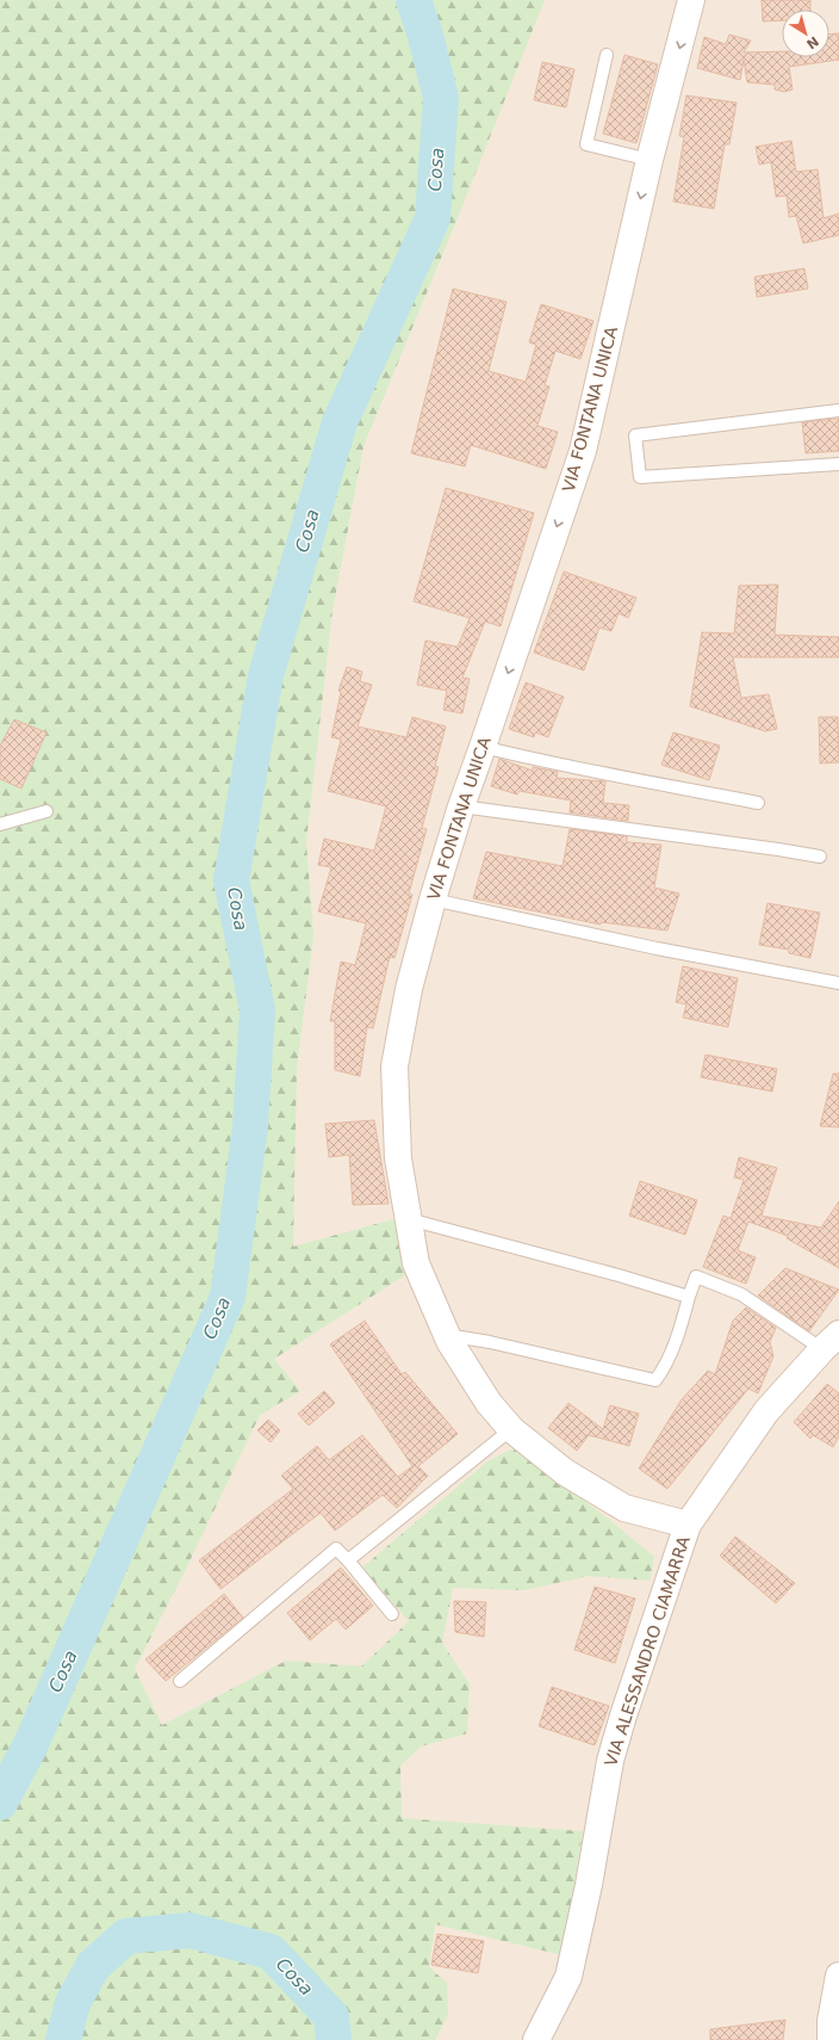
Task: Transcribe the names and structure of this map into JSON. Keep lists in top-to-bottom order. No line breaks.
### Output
{"streets":{"main road":["VIA FONTANA UNICA","VIA ALESSANDRO CIAMARRA"]},"crossings":[["VIA FONTANA UNICA","VIA ALESSANDRO CIAMARRA"]],"one_way":["VIA FONTANA UNICA"],"water":["Cosa"],"north":"bottom right"}
